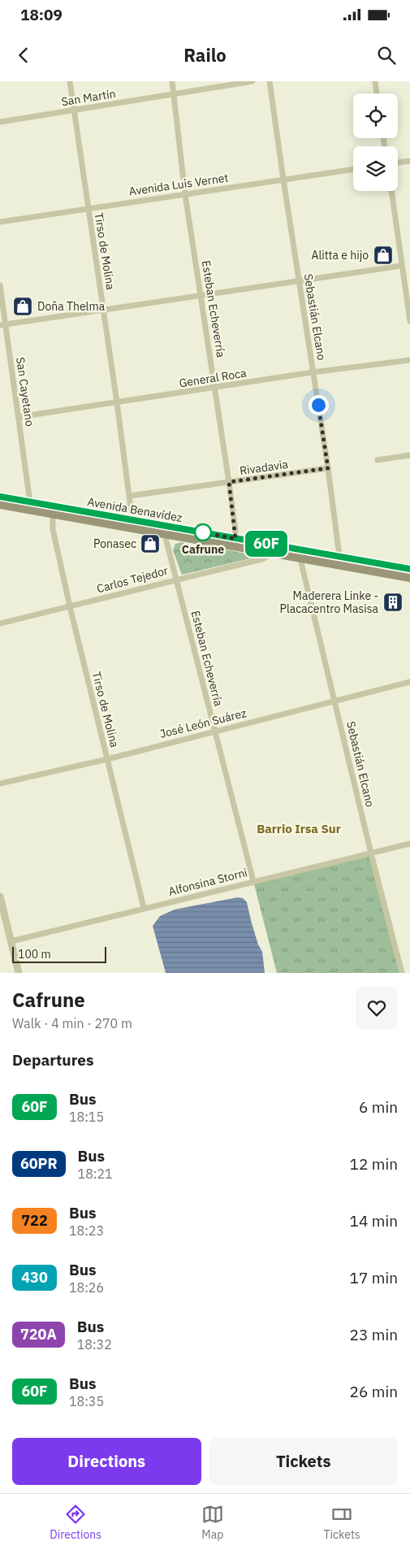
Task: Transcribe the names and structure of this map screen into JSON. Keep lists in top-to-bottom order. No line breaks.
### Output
{"streets":{"main road":["Avenida Benavídez"],"street":["San Martín","Avenida Luis Vernet","Tirso de Molina","Esteban Echeverría","Sebastián Elcano","General Roca","San Cayetano","Rivadavia","Carlos Tejedor","José León Suárez","Alfonsina Storni"]},"crossings":[["San Martín","Tirso de Molina"],["San Martín","Esteban Echeverría"],["Avenida Luis Vernet","Tirso de Molina"],["Avenida Luis Vernet","Esteban Echeverría"],["Avenida Luis Vernet","Sebastián Elcano"],["Tirso de Molina","General Roca"],["Tirso de Molina","Rivadavia"],["Tirso de Molina","Avenida Benavídez"],["Tirso de Molina","Carlos Tejedor"],["Tirso de Molina","José León Suárez"],["Tirso de Molina","Alfonsina Storni"],["Esteban Echeverría","General Roca"],["Esteban Echeverría","Rivadavia"],["Esteban Echeverría","Avenida Benavídez"],["Esteban Echeverría","Carlos Tejedor"],["Esteban Echeverría","José León Suárez"],["Esteban Echeverría","Alfonsina Storni"],["Sebastián Elcano","General Roca"],["Sebastián Elcano","Rivadavia"],["Sebastián Elcano","Avenida Benavídez"],["Sebastián Elcano","José León Suárez"],["Sebastián Elcano","Alfonsina Storni"],["General Roca","San Cayetano"],["San Cayetano","Avenida Benavídez"],["Avenida Benavídez","Carlos Tejedor"]],"districts":["Barrio Irsa Sur"],"places":{"shop":["Alitta e hijo","Doña Thelma","Ponasec"],"other":["Cafrune"],"building":["Maderera Linke - Placacentro Masisa"]},"lines":["bus line 60F"],"scale_bar":"100 m","page":{"status":"18:09","header":"Railo","on_map":"60F","scale":"100 m","heading":[["Cafrune","Walk · 4 min · 270 m"],"Departures"],"list":[{"mark":"60F","name":"Bus","note":"18:15","value":"6 min"},{"mark":"60PR","name":"Bus","note":"18:21","value":"12 min"},{"mark":"722","name":"Bus","note":"18:23","value":"14 min"},{"mark":"430","name":"Bus","note":"18:26","value":"17 min"},{"mark":"720A","name":"Bus","note":"18:32","value":"23 min"},{"mark":"60F","name":"Bus","note":"18:35","value":"26 min"}],"buttons":["Directions","Tickets"],"tabs":["Directions","Map","Tickets"]}}
